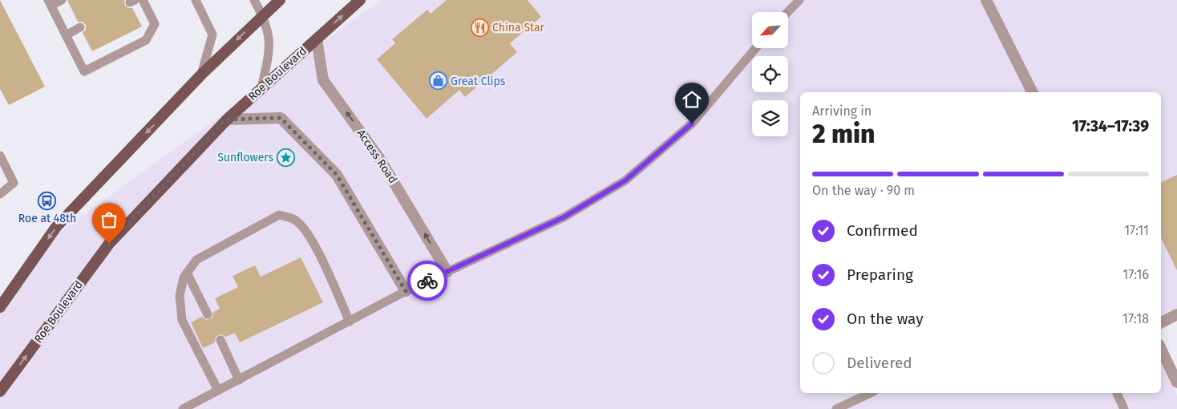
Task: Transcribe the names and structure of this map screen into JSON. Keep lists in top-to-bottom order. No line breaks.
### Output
{"streets":{"main road":["Roe Boulevard"],"street":["Access Road"]},"crossings":[["Roe Boulevard","Access Road"]],"one_way":["Access Road"],"places":{"restaurant":["China Star"],"shop":["Great Clips"],"place":["Sunflowers"],"bus stop":["Roe at 48th"]},"north":"bottom left","page":{"heading":["2 min","Arriving in","17:34–17:39"],"bar":"On the way · 90 m","list":[["Confirmed","17:11"],["Preparing","17:16"],["On the way","17:18"],"Delivered"]}}
